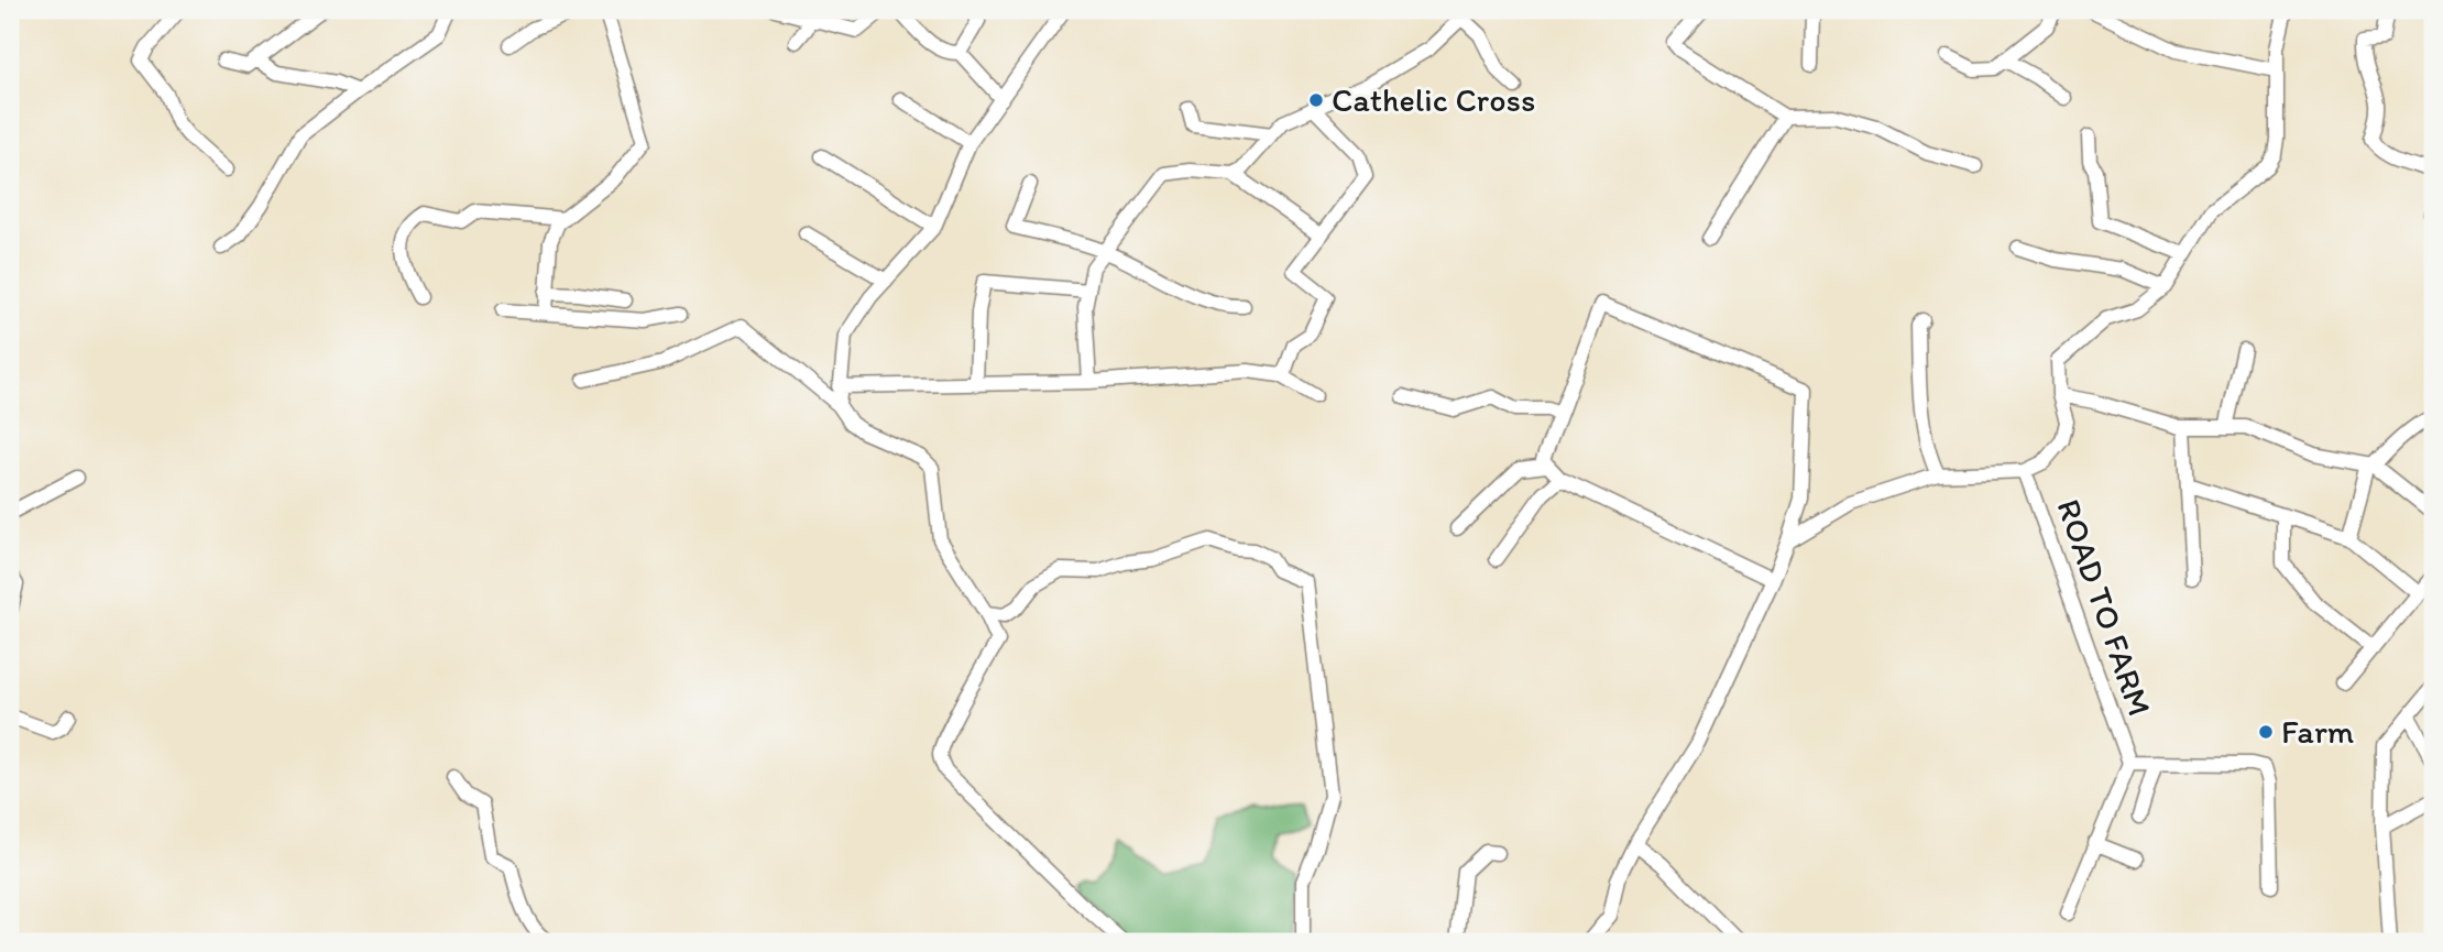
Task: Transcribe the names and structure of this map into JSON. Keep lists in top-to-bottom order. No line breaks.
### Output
{"streets":{"street":["ROAD TO FARM"]},"places":["Cathelic Cross","Farm"]}
